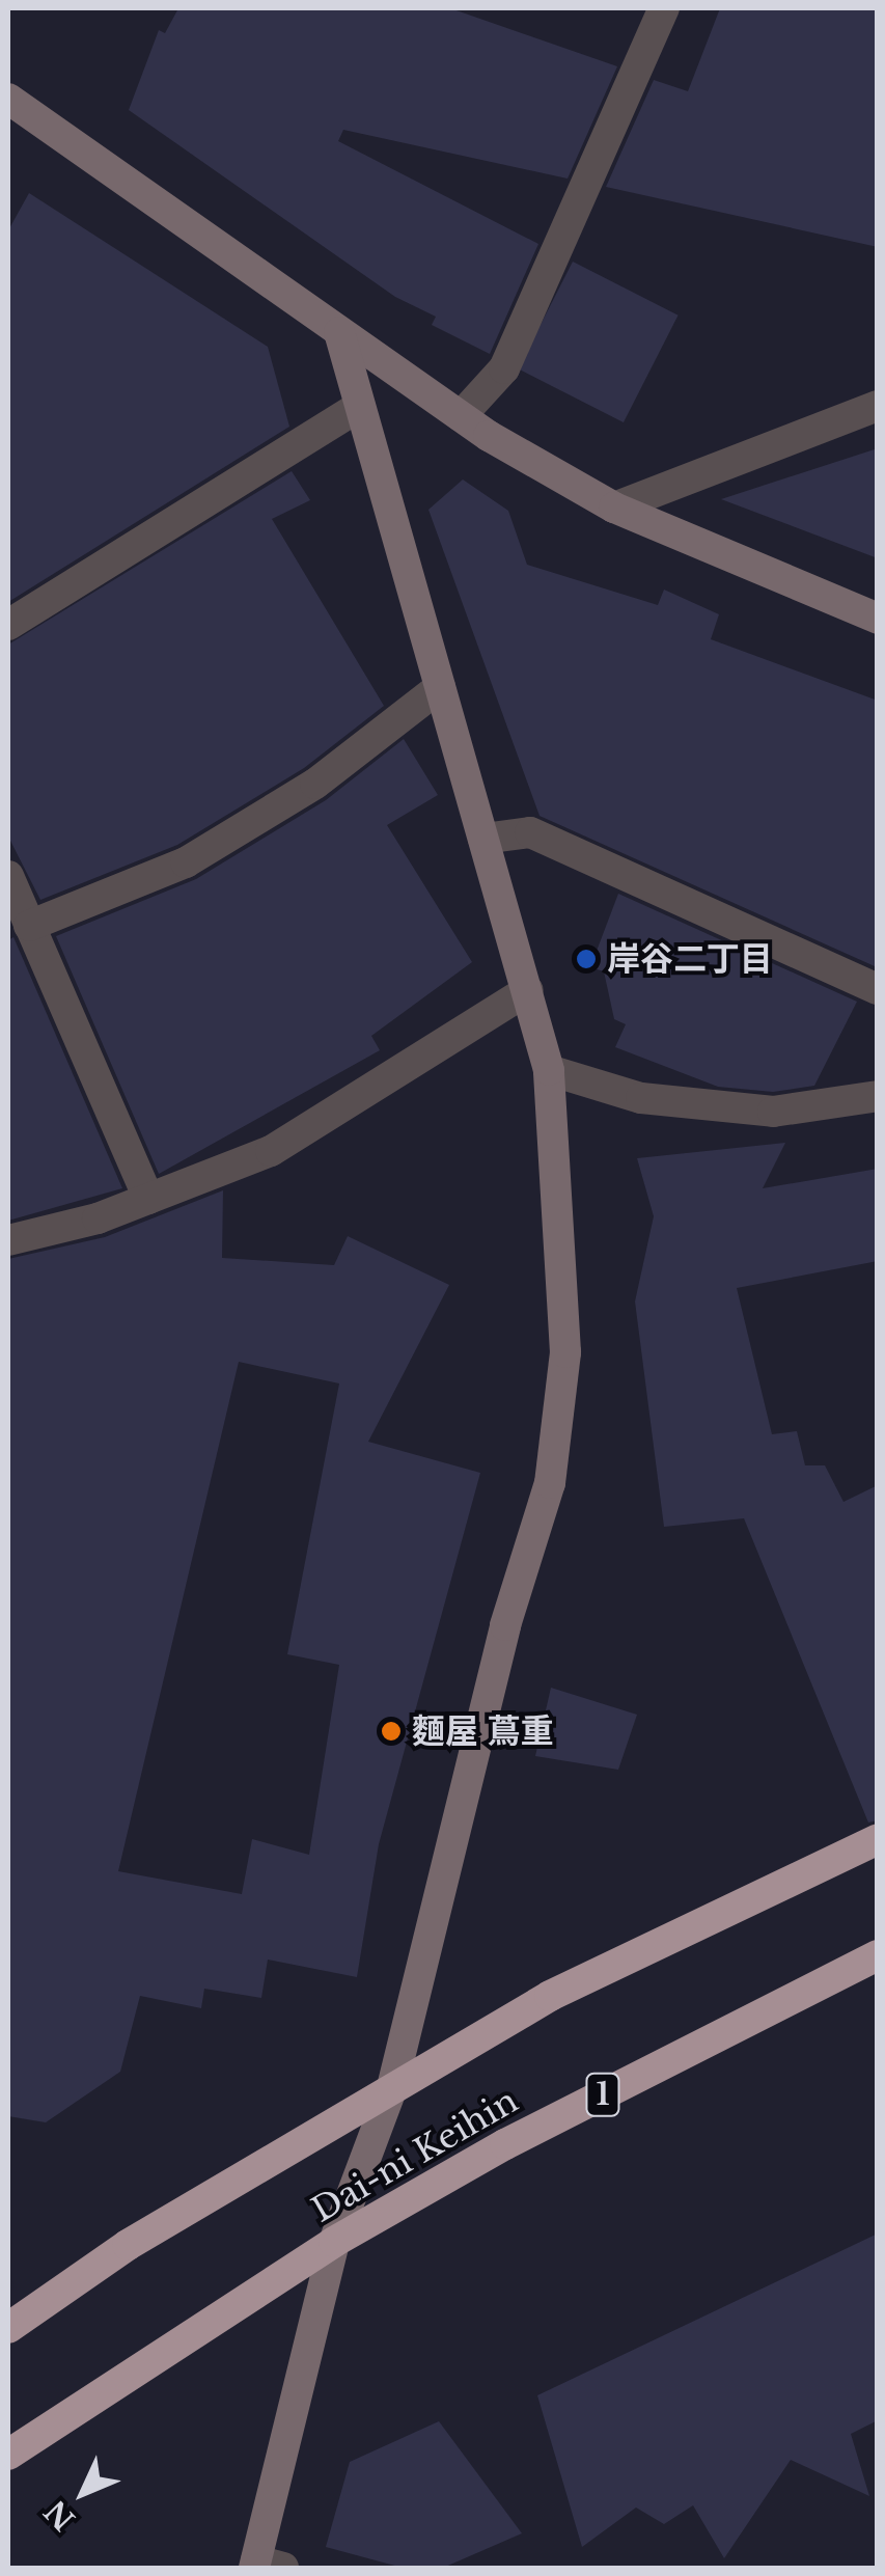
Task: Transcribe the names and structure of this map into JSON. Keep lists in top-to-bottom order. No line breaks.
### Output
{"streets":{"highway":["1","Dai-ni Keihin"]},"places":["岸谷二丁目","麵屋 蔦重"],"north":"bottom left"}
